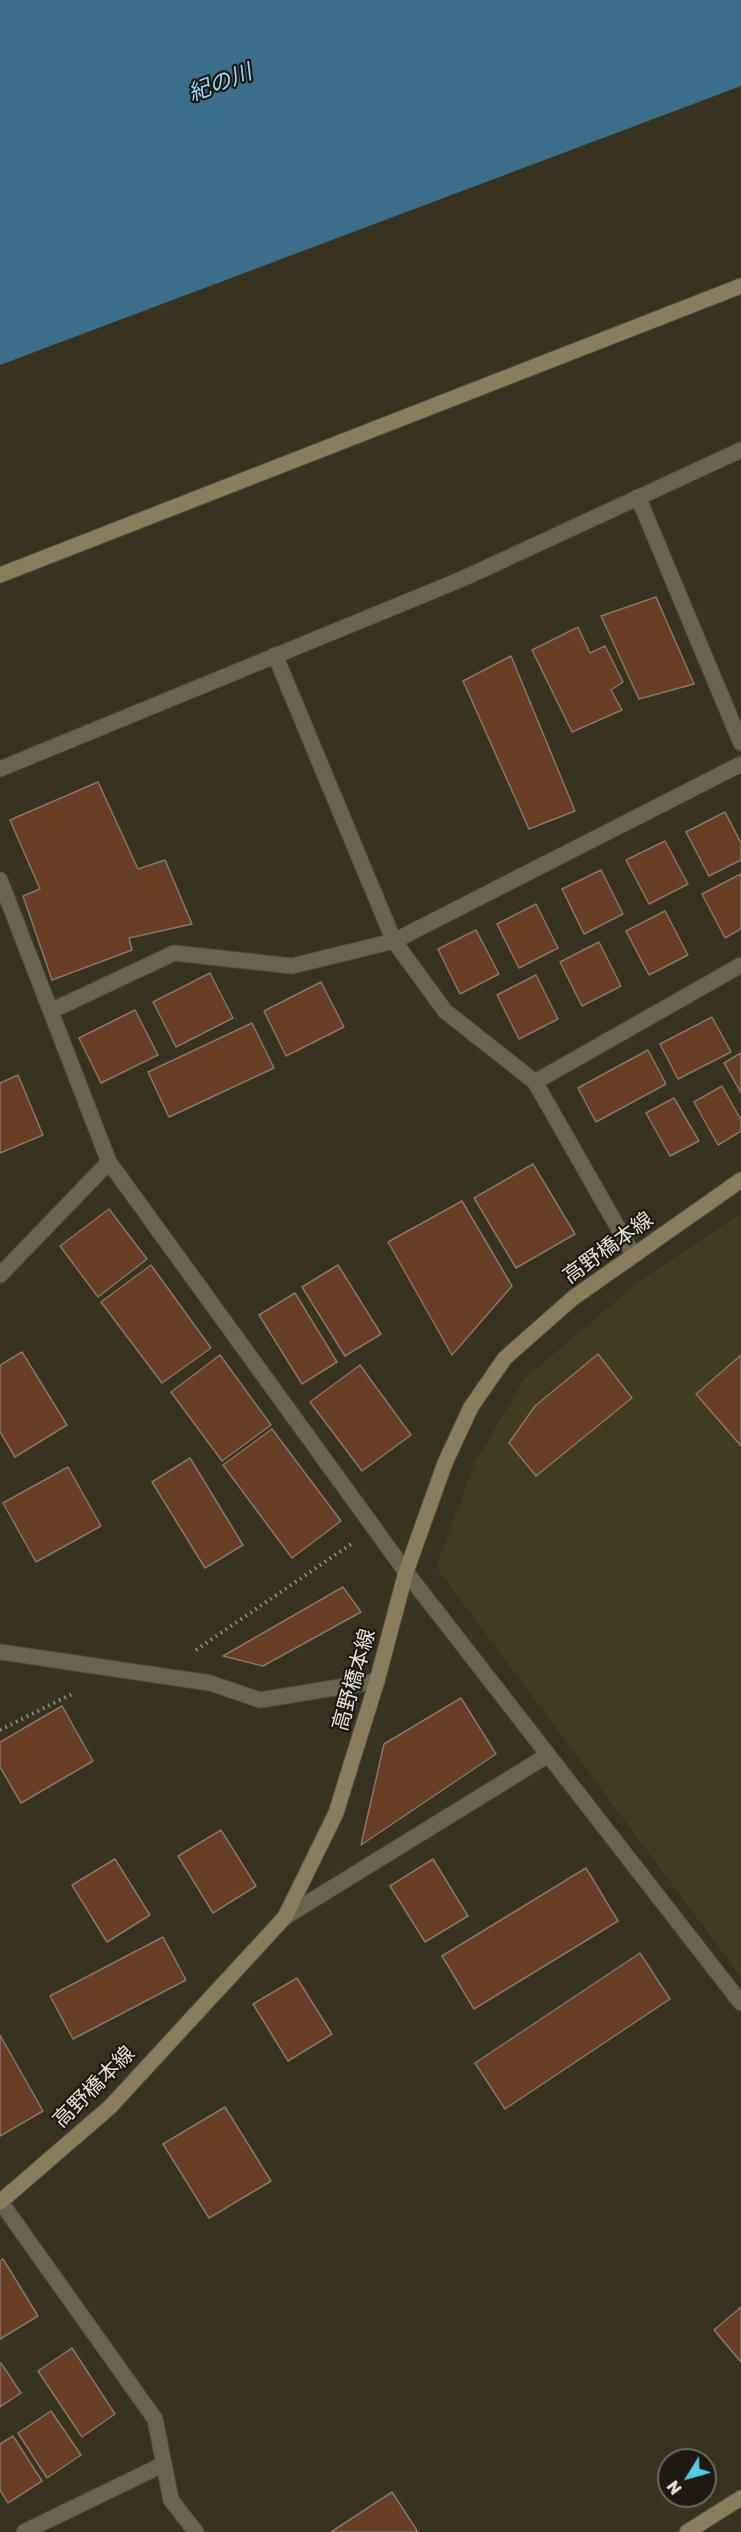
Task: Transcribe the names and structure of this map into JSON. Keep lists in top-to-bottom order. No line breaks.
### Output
{"streets":{"main road":["高野橋本線"]},"water":["紀の川"],"north":"bottom left"}
